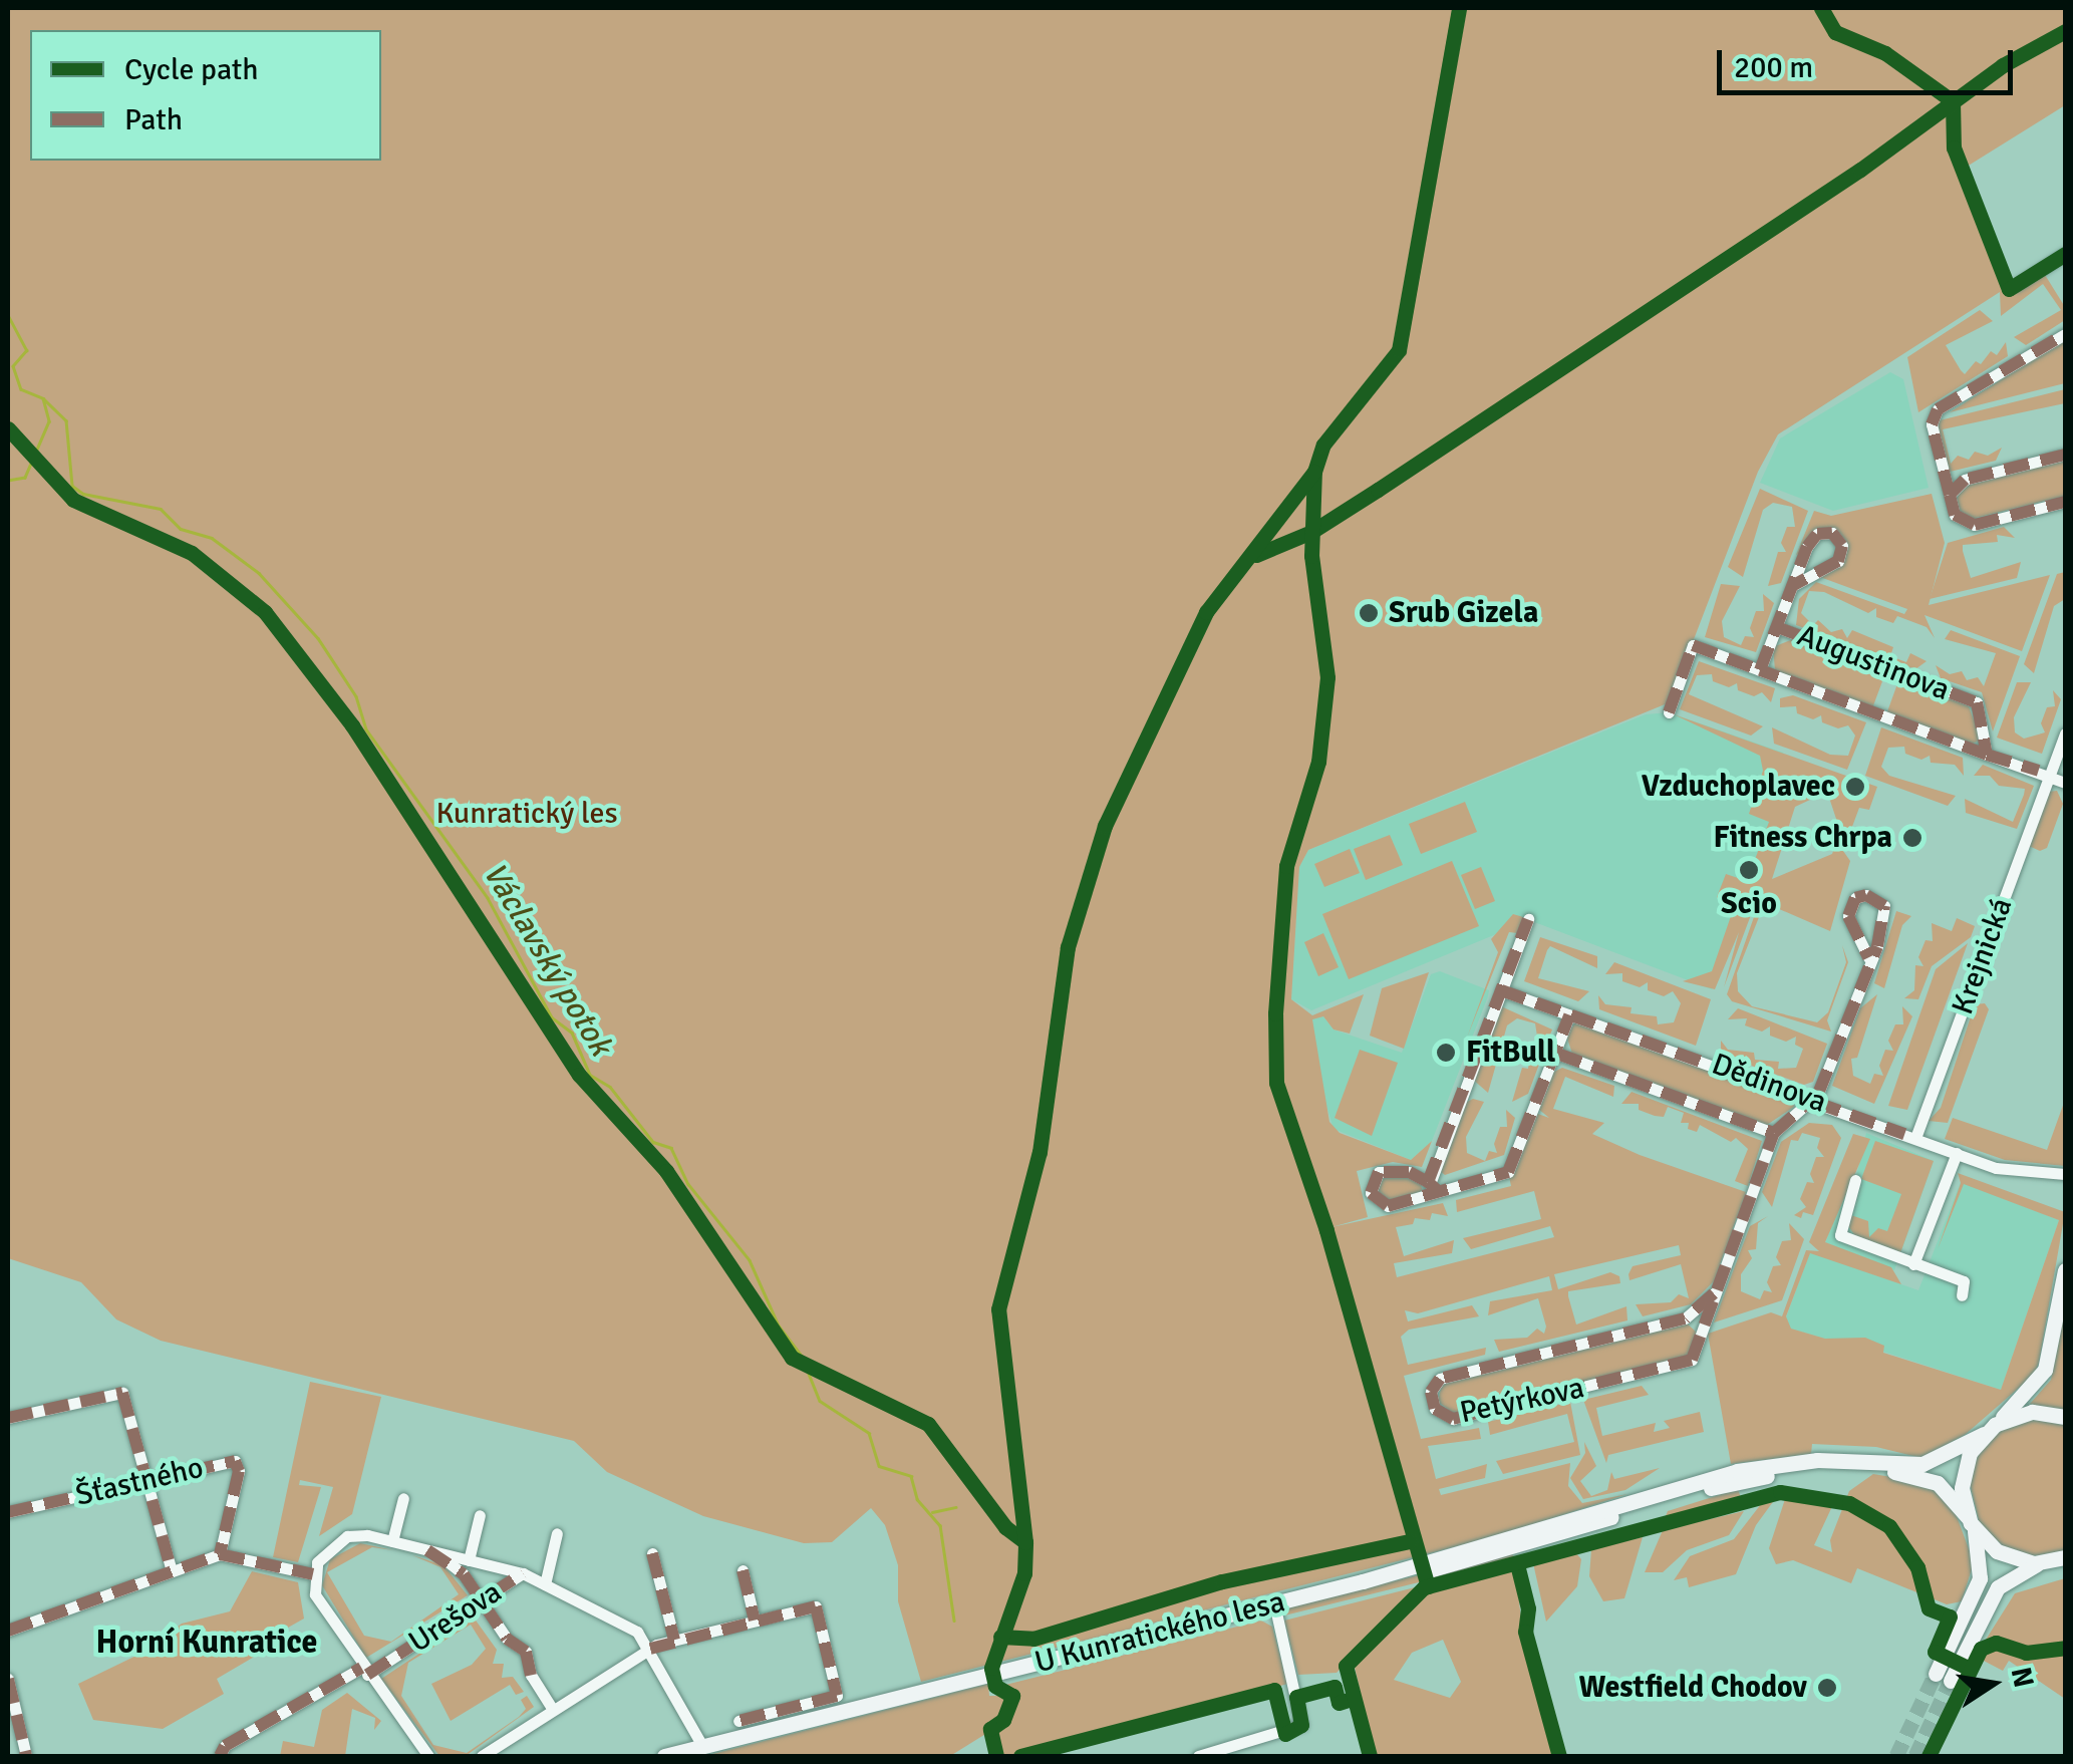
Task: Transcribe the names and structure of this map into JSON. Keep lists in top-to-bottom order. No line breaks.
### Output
{"streets":{"street":["Augustinova","Krejnická","Dědinova","Petýrkova","Šťastného","Urešova","U Kunratického lesa"]},"crossings":[["Augustinova","Krejnická"],["Krejnická","Dědinova"],["Dědinova","Petýrkova"],["Urešova","U Kunratického lesa"]],"districts":["Horní Kunratice"],"water":["Václavský potok"],"parks":["Kunratický les"],"places":["Srub Gizela","Vzduchoplavec","Fitness Chrpa","Scio","FitBull","Westfield Chodov"],"legend":["Cycle path","Path"],"scale_bar":"200 m","north":"right"}
